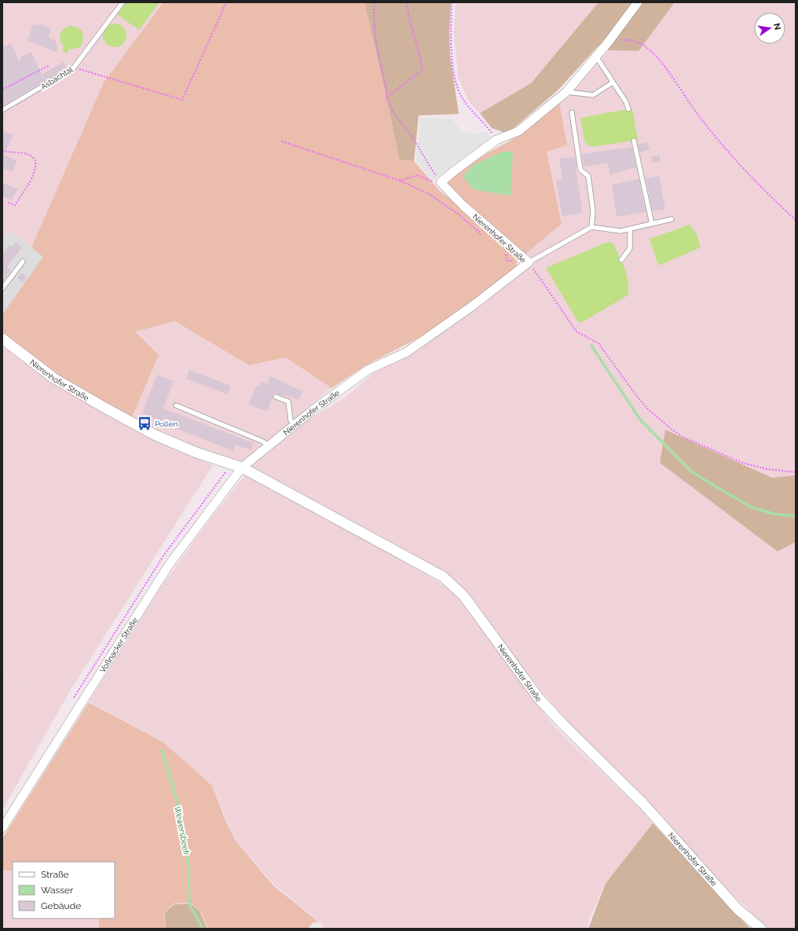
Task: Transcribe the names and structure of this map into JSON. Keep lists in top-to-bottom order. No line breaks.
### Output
{"streets":{"street":["Nierenhofer Straße","Voßnacker Straße"],"lane":["Asbachtal"]},"crossings":[["Nierenhofer Straße","Voßnacker Straße"]],"water":["Wewersbeek"],"places":{"bus stop":["Pollen"]},"legend":["Straße","Wasser","Gebäude"],"north":"right"}
